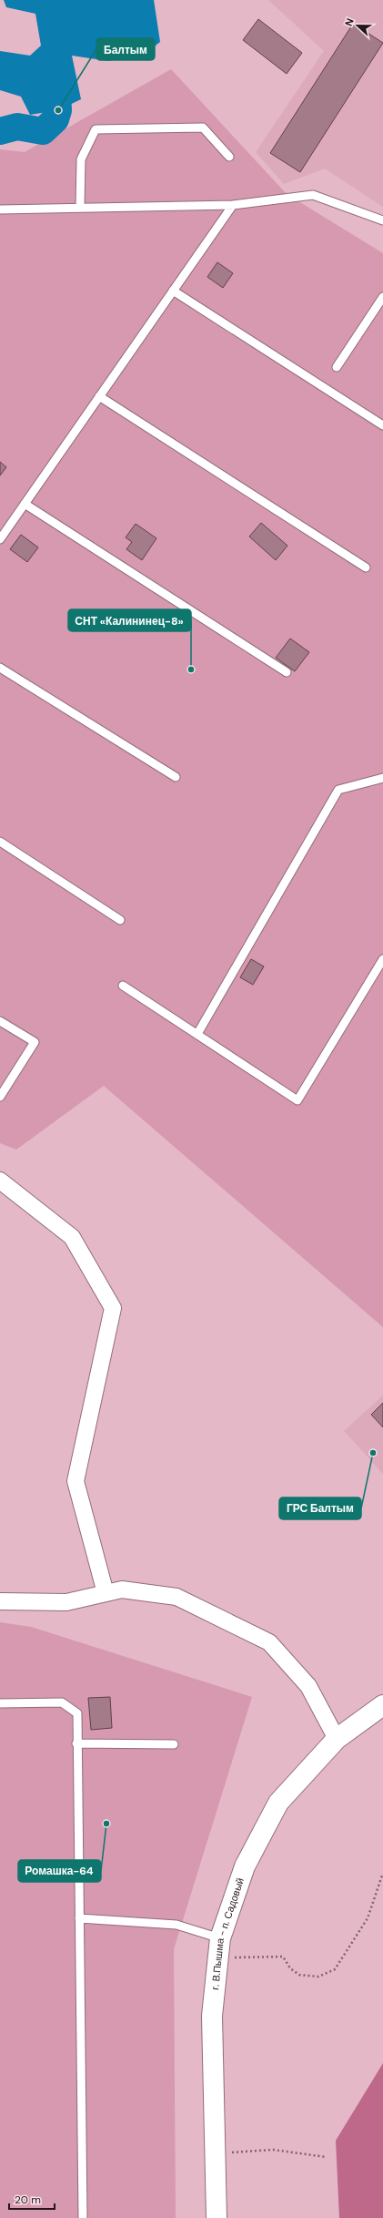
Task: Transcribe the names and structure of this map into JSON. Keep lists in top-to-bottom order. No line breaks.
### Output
{"streets":{"main road":["г. В.Пышма - п. Садовый"]},"places":["Балтым","СНТ «Калининец-8»","ГРС Балтым","Ромашка-64"],"scale_bar":"20 m","north":"left"}
